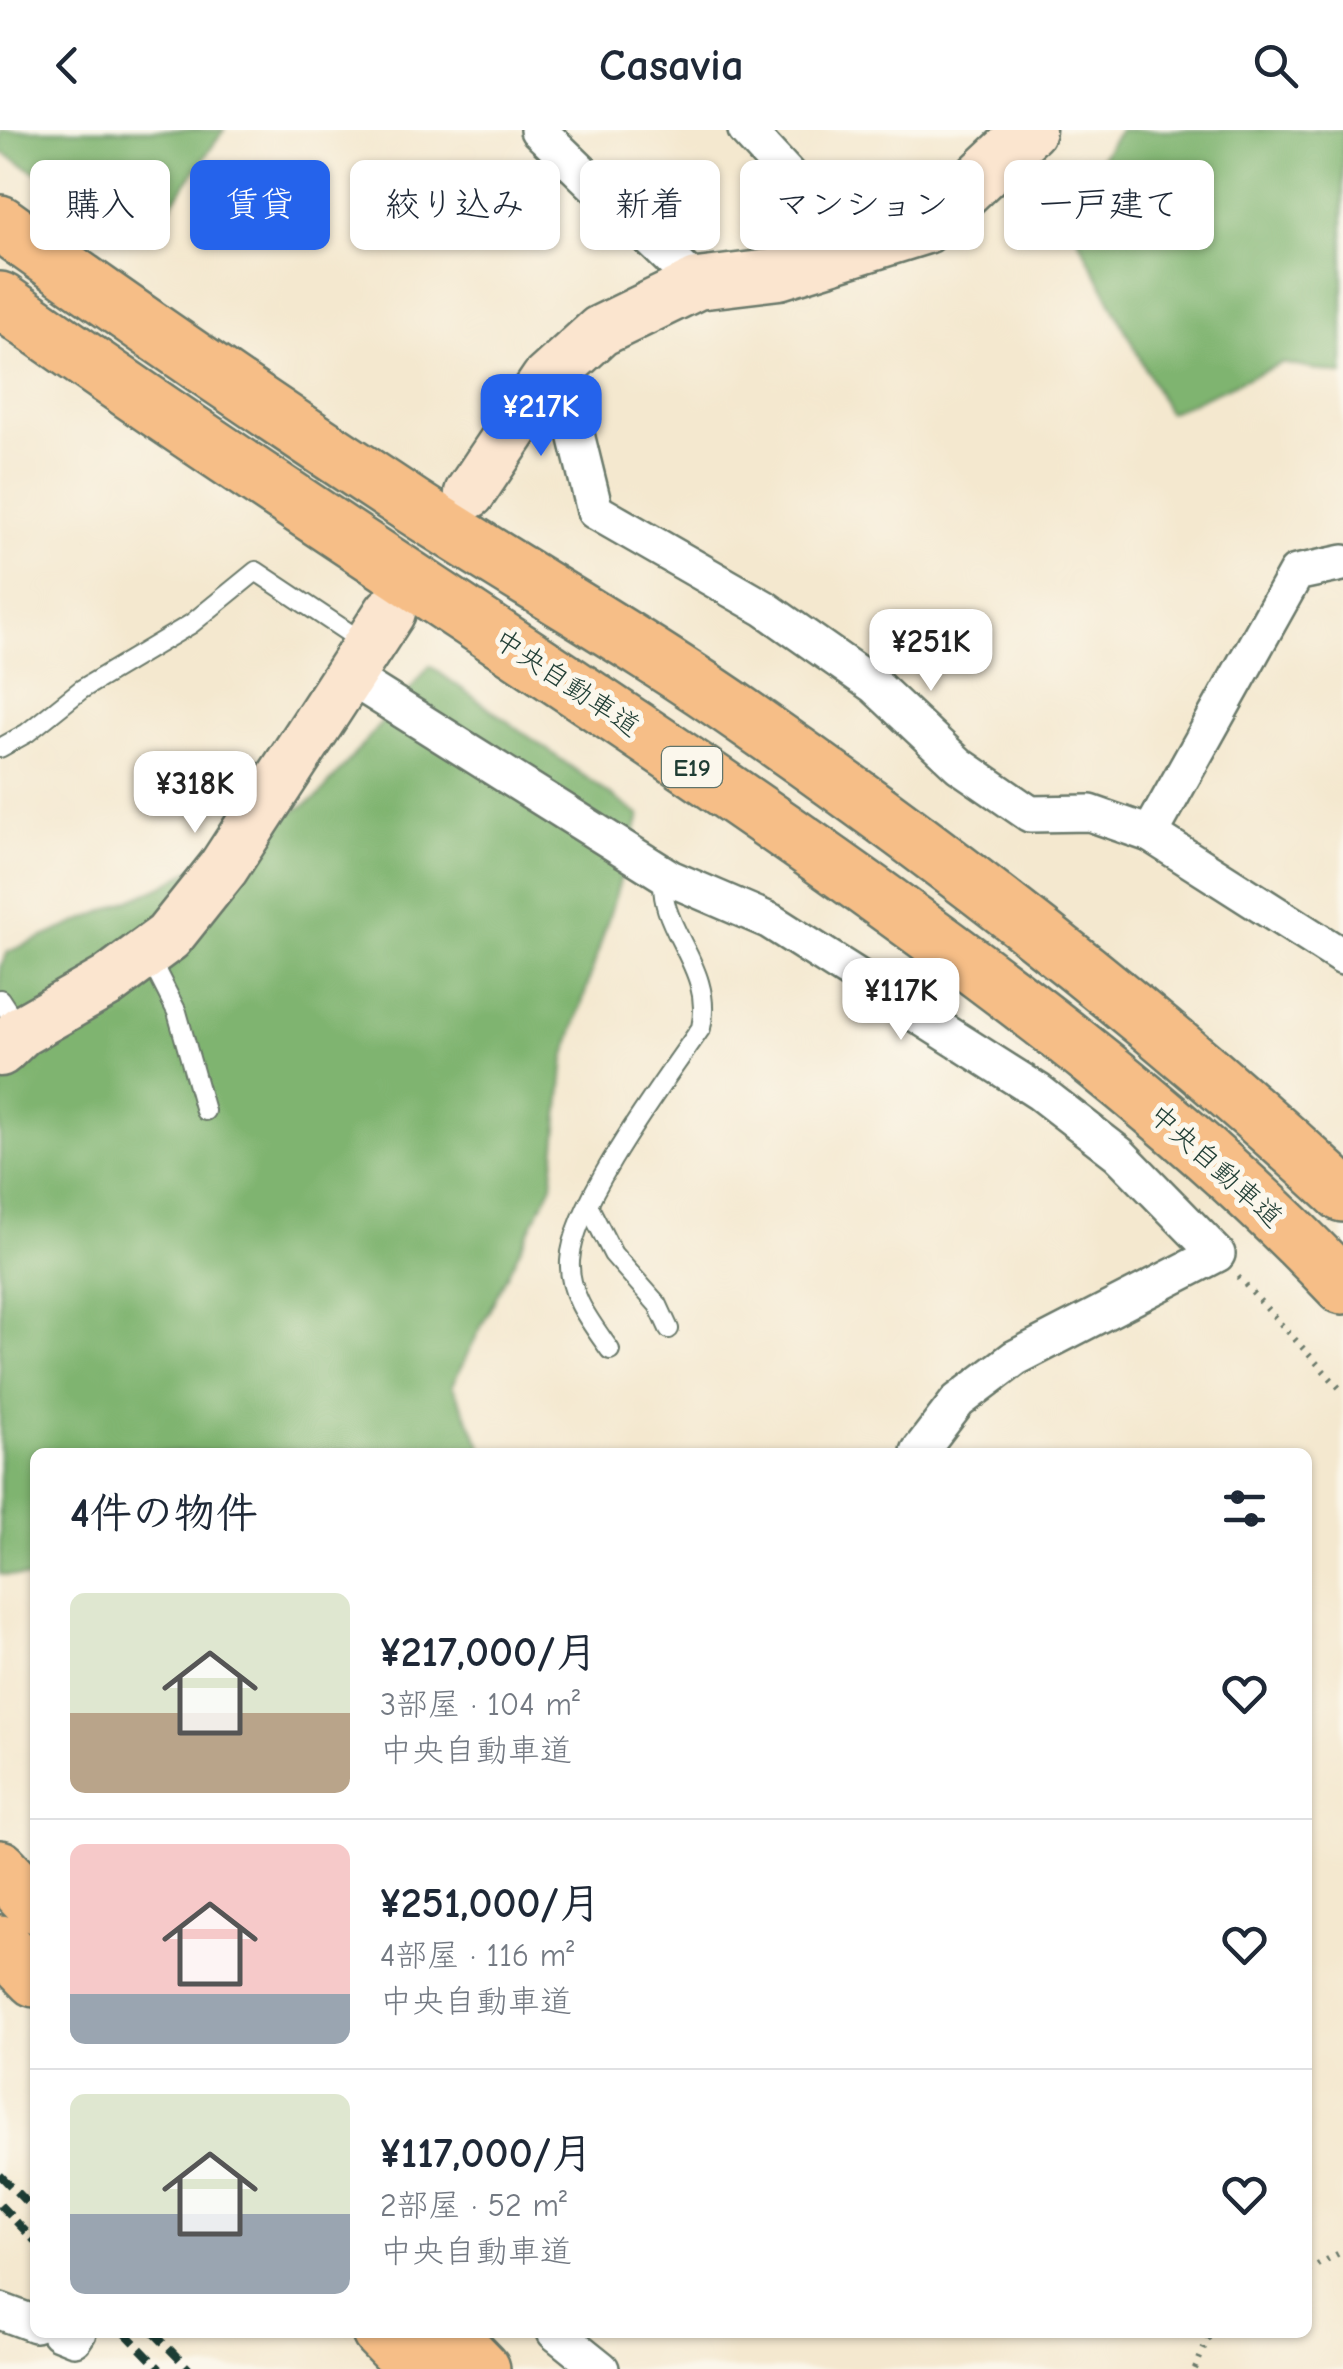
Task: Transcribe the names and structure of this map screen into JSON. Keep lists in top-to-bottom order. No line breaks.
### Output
{"streets":{"highway":["中央自動車道","E19"]},"page":{"header":"Casavia","chip":["購入","賃貸","絞り込み","新着","マンション","一戸建て"],"price":["¥217K","¥251K","¥318K","¥117K"],"heading":"4件の物件","list":[{"name":"¥217,000/月","note":"3部屋 · 104 m² · 中央自動車道"},{"name":"¥251,000/月","note":"4部屋 · 116 m² · 中央自動車道"},{"name":"¥117,000/月","note":"2部屋 · 52 m² · 中央自動車道"}]}}
